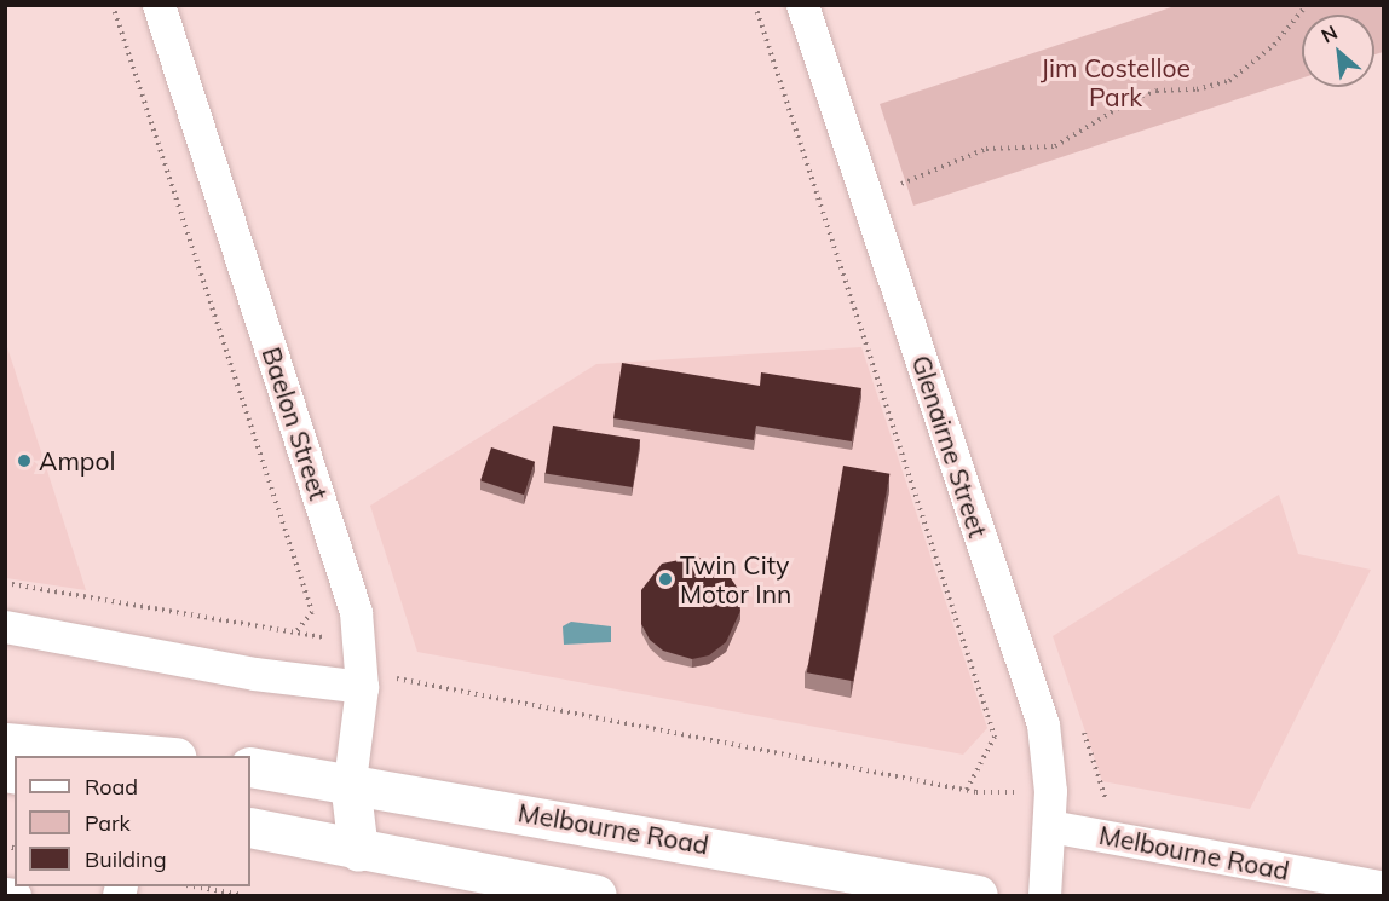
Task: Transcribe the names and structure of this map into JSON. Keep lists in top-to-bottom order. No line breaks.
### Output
{"streets":{"main road":["Baelon Street","Melbourne Road"],"street":["Glenairne Street"]},"crossings":[["Baelon Street","Melbourne Road"],["Glenairne Street","Melbourne Road"]],"parks":["Jim Costelloe Park"],"places":["Ampol","Twin City Motor Inn"],"legend":["Road","Park","Building"],"north":"top left"}
